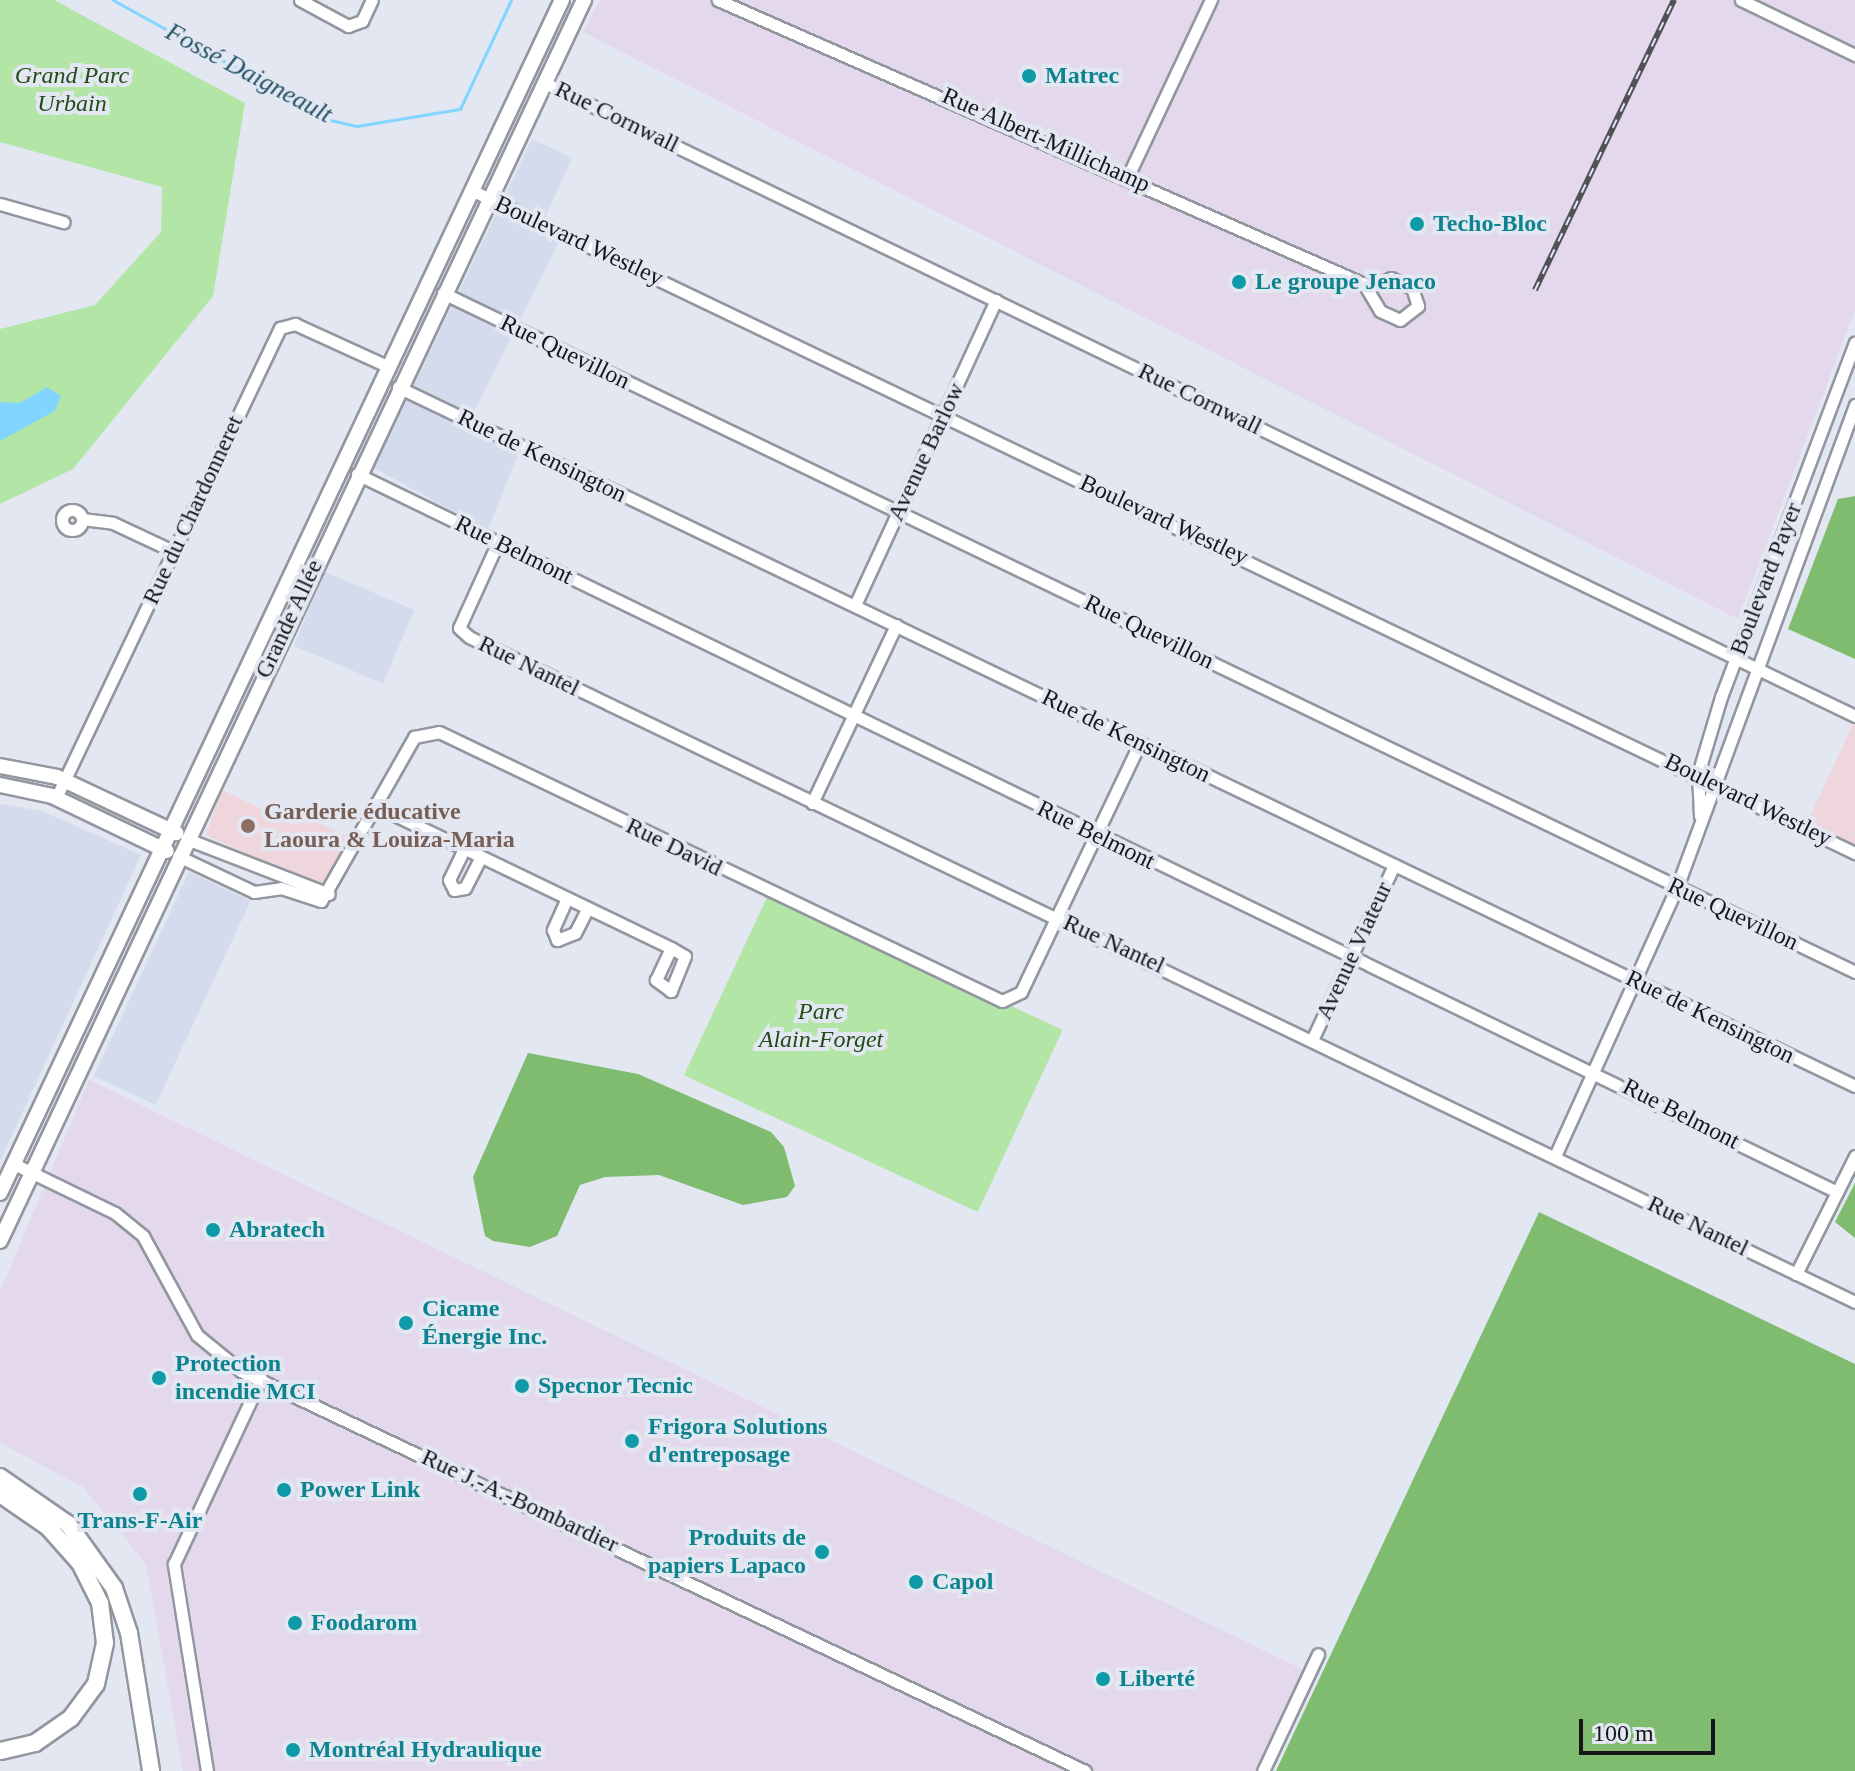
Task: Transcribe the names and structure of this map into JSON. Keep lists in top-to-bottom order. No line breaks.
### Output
{"streets":{"main road":["Grande Allée"],"street":["Rue Cornwall","Rue Albert-Millichamp","Boulevard Westley","Rue Quevillon","Avenue Barlow","Rue de Kensington","Rue du Chardonneret","Rue Belmont","Boulevard Payer","Rue Nantel","Rue David","Avenue Viateur","Rue J.-A.-Bombardier"]},"crossings":[["Rue Cornwall","Avenue Barlow"],["Rue Cornwall","Boulevard Payer"],["Rue Cornwall","Grande Allée"],["Boulevard Westley","Avenue Barlow"],["Boulevard Westley","Boulevard Payer"],["Boulevard Westley","Grande Allée"],["Rue Quevillon","Avenue Barlow"],["Rue Quevillon","Boulevard Payer"],["Rue Quevillon","Grande Allée"],["Avenue Barlow","Rue de Kensington"],["Rue de Kensington","Boulevard Payer"],["Rue de Kensington","Grande Allée"],["Rue de Kensington","Avenue Viateur"],["Rue du Chardonneret","Grande Allée"],["Rue Belmont","Boulevard Payer"],["Rue Belmont","Grande Allée"],["Rue Belmont","Rue Nantel"],["Rue Belmont","Avenue Viateur"],["Boulevard Payer","Rue Nantel"],["Grande Allée","Rue J.-A.-Bombardier"],["Rue Nantel","Rue David"],["Rue Nantel","Avenue Viateur"]],"water":["Fossé Daigneault"],"parks":["Grand Parc Urbain","Parc Alain-Forget"],"places":["Matrec","Techo-Bloc","Le groupe Jenaco","Garderie éducative Laoura & Louiza-Maria","Abratech","Cicame Énergie Inc.","Protection incendie MCI","Specnor Tecnic","Frigora Solutions d'entreposage","Power Link","Trans-F-Air","Produits de papiers Lapaco","Capol","Foodarom","Liberté","Montréal Hydraulique"],"scale_bar":"100 m"}
